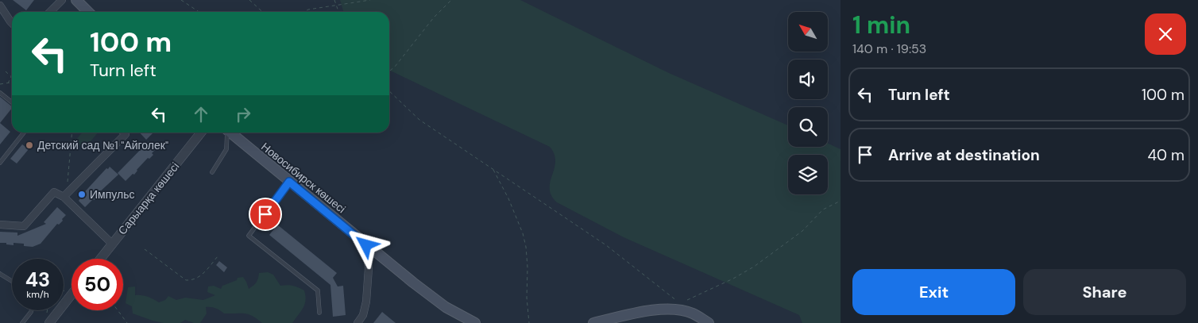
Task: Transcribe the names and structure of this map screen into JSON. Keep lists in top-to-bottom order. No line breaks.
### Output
{"streets":{"main road":["Новосибирск көшесі"],"street":["Сарыарқа көшесі"]},"places":["Детский сад №1 \"Айголек\"","Импульс"],"north":"top left","page":{"heading":["1 min","140 m · 19:53"],"turn":["100 m","Turn left"],"list":[{"name":"Turn left","value":"100 m"},{"name":"Arrive at destination","value":"40 m"}],"speed":"43 km/h","limit":"50","buttons":["Exit","Share"]}}
